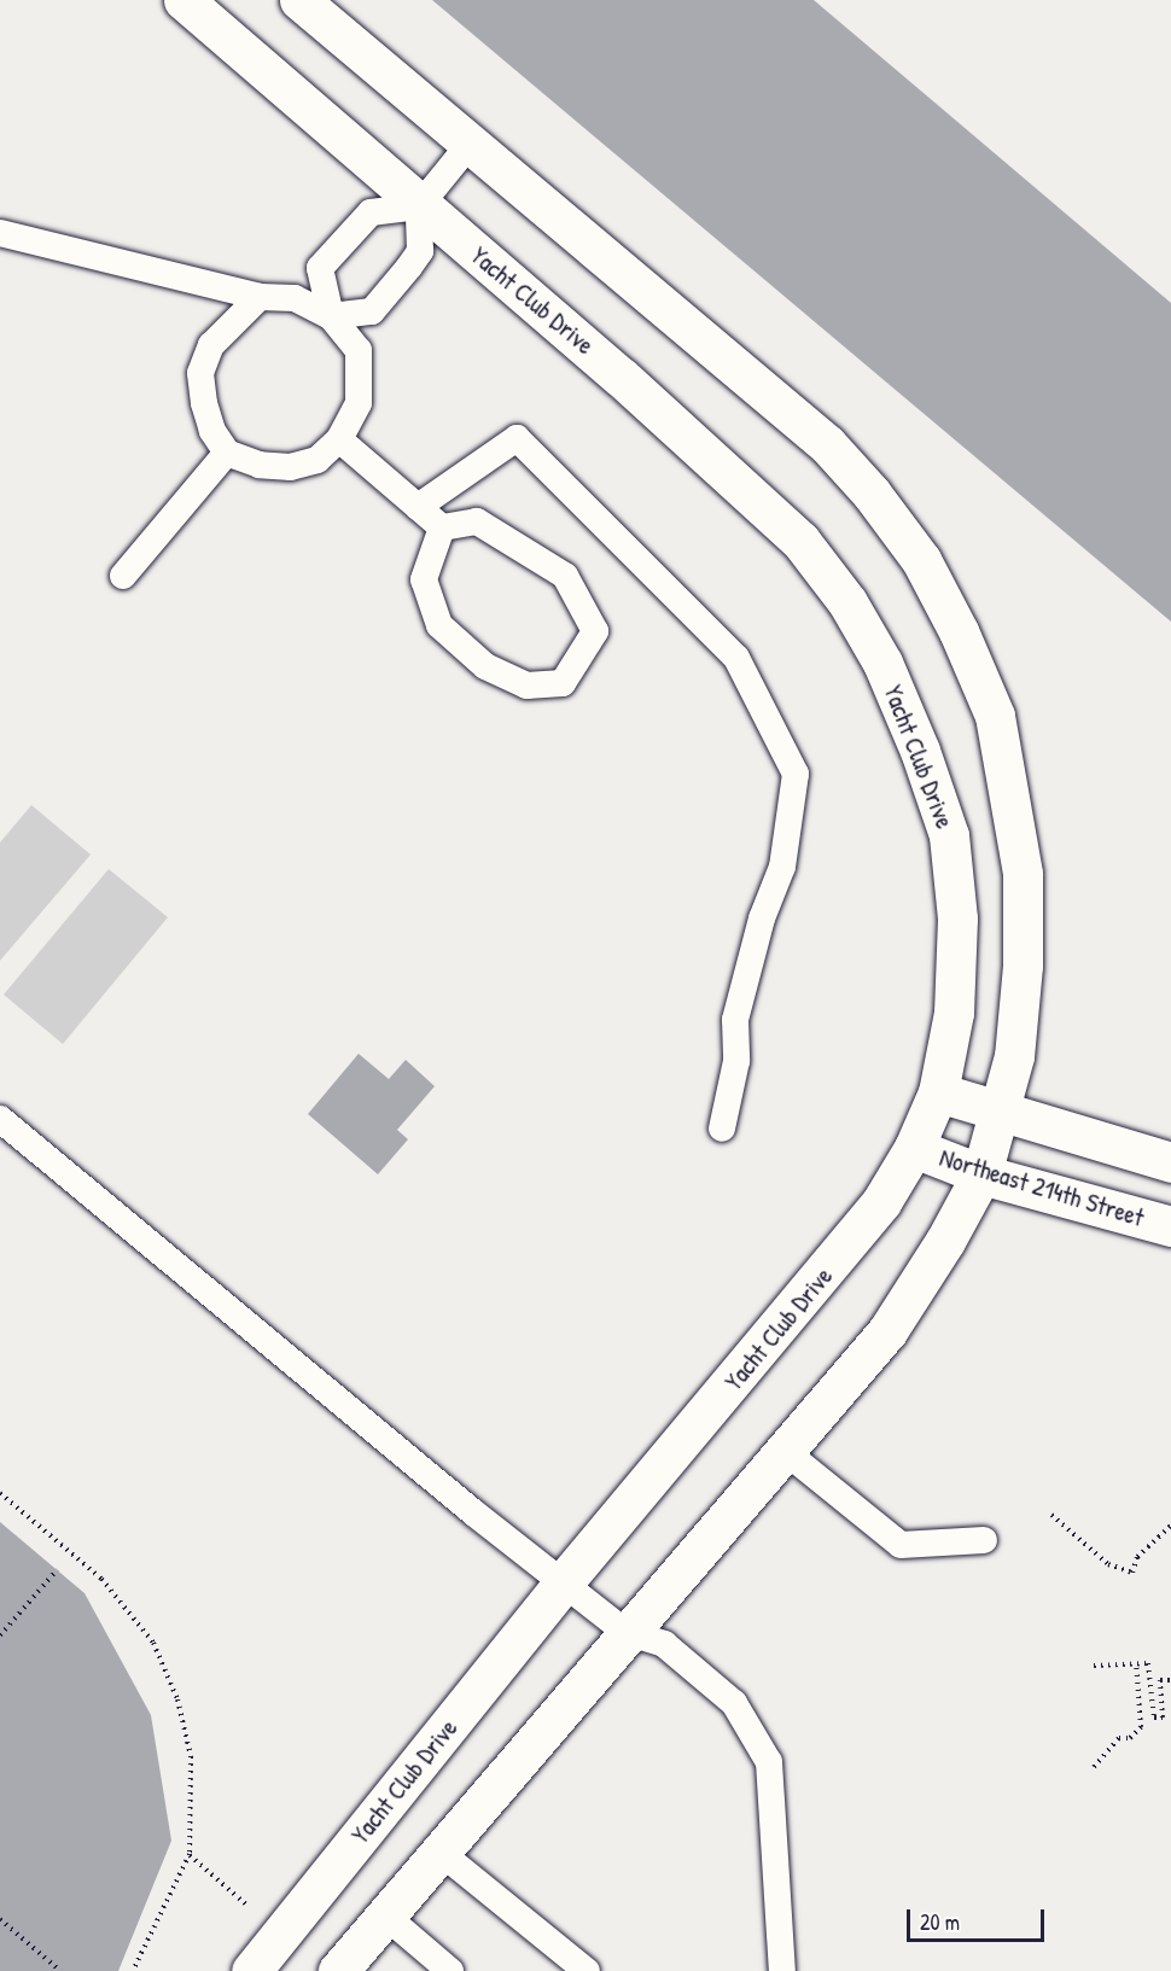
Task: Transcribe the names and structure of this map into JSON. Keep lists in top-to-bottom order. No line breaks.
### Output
{"streets":{"street":["Yacht Club Drive","Northeast 214th Street"]},"crossings":[["Yacht Club Drive","Northeast 214th Street"]],"scale_bar":"20 m"}
